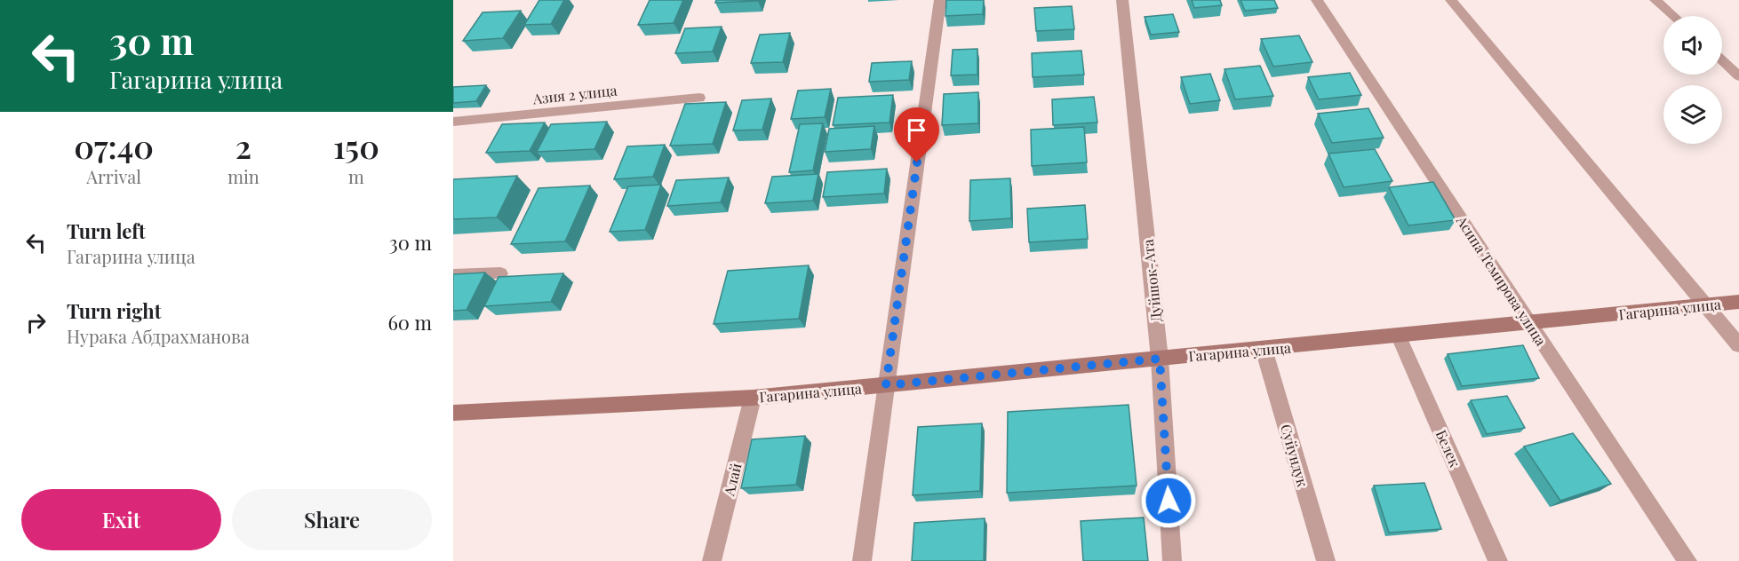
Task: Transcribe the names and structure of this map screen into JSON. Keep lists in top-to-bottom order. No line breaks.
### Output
{"streets":{"main road":["Гагарина улица"],"street":["Азия 2 улица","Дуйшок-Ата","Асипа Темирова улица","Белек","Суйундук","Алай"]},"crossings":[["Дуйшок-Ата","Гагарина улица"],["Асипа Темирова улица","Гагарина улица"],["Гагарина улица","Белек"],["Гагарина улица","Суйундук"],["Гагарина улица","Алай"]],"page":{"turn":["30 m","Гагарина улица"],"eta":["07:40","Arrival","2","min","150","m"],"list":[{"name":"Turn left","note":"Гагарина улица","value":"30 m"},{"name":"Turn right","note":"Нурака Абдрахманова","value":"60 m"}],"buttons":["Exit","Share"]}}
